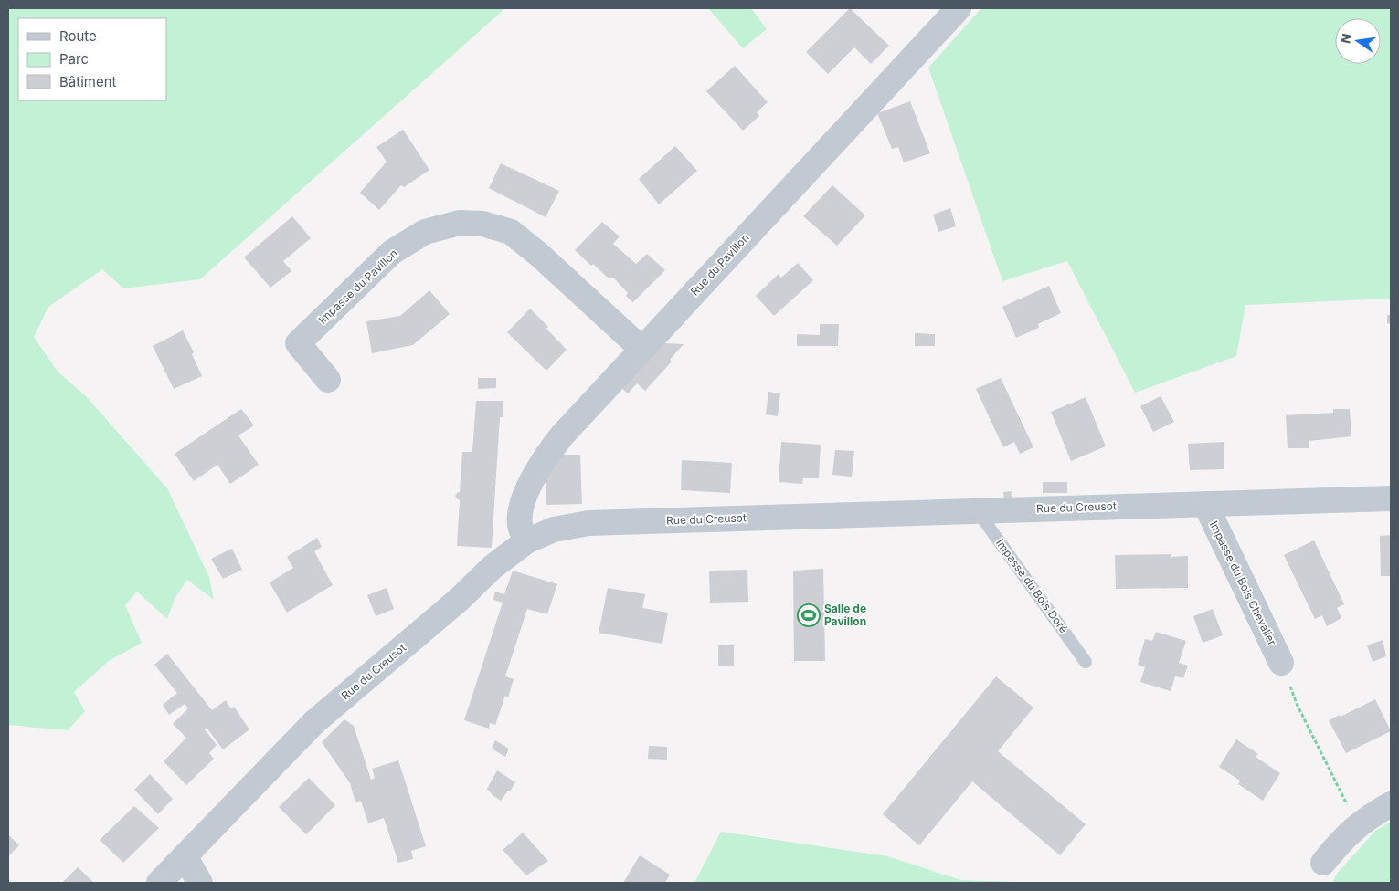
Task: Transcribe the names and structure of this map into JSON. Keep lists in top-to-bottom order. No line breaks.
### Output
{"streets":{"street":["Rue du Pavillon","Impasse du Pavillon","Rue du Creusot","Impasse du Bois Chevalier"],"lane":["Impasse du Bois Doré"]},"crossings":[["Rue du Pavillon","Impasse du Pavillon"],["Rue du Pavillon","Rue du Creusot"],["Rue du Creusot","Impasse du Bois Chevalier"],["Rue du Creusot","Impasse du Bois Doré"]],"places":{"sports":["Salle de Pavillon"]},"legend":["Route","Parc","Bâtiment"],"north":"left"}
